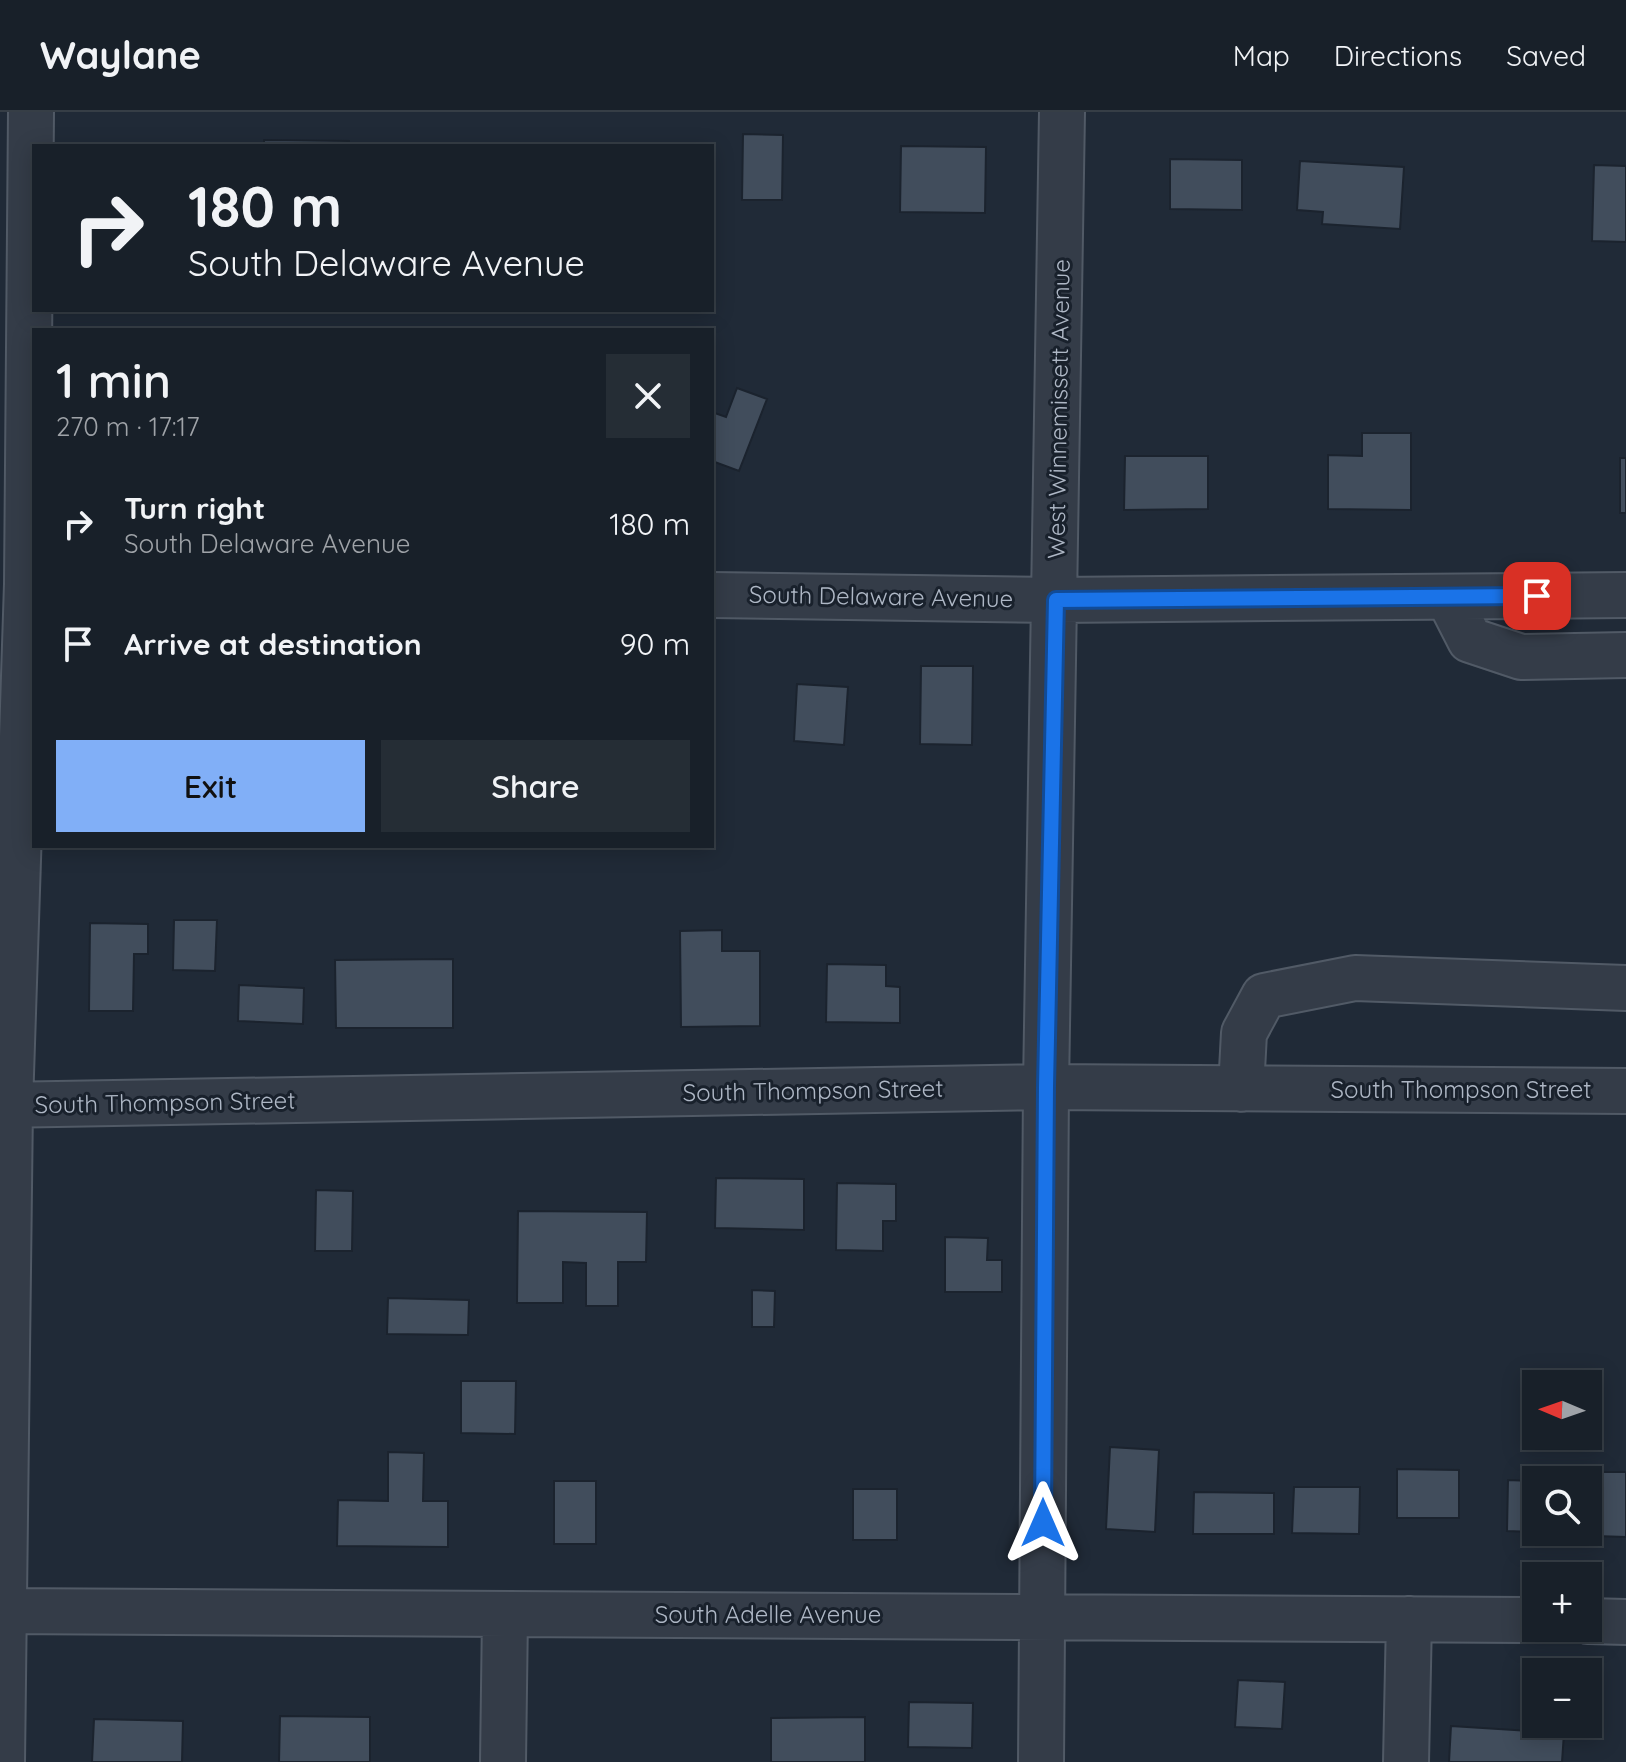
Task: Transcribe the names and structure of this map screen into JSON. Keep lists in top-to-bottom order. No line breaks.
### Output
{"streets":{"street":["West Winnemissett Avenue","South Delaware Avenue","South Thompson Street","South Adelle Avenue"]},"crossings":[["West Winnemissett Avenue","South Delaware Avenue"],["West Winnemissett Avenue","South Thompson Street"],["West Winnemissett Avenue","South Adelle Avenue"]],"north":"left","page":{"header":"Waylane","nav":["Map","Directions","Saved"],"turn":["180 m","South Delaware Avenue"],"heading":["1 min","270 m · 17:17"],"list":[{"name":"Turn right","note":"South Delaware Avenue","value":"180 m"},{"name":"Arrive at destination","value":"90 m"}],"buttons":["Exit","Share"],"map_buttons":["+","−"]}}
